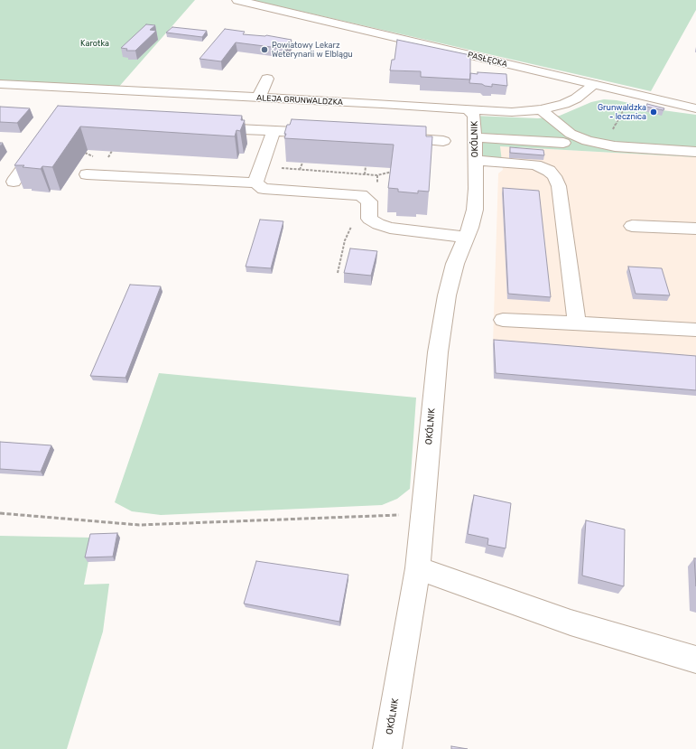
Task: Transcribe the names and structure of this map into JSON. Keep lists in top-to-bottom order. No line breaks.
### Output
{"streets":{"street":["PASŁĘCKA","ALEJA GRUNWALDZKA","OKÓLNIK"]},"crossings":[["PASŁĘCKA","ALEJA GRUNWALDZKA"],["ALEJA GRUNWALDZKA","OKÓLNIK"]],"parks":["Karotka"],"places":["Powiatowy Lekarz Weterynarii w Elblągu","Grunwaldzka - lecznica"]}
